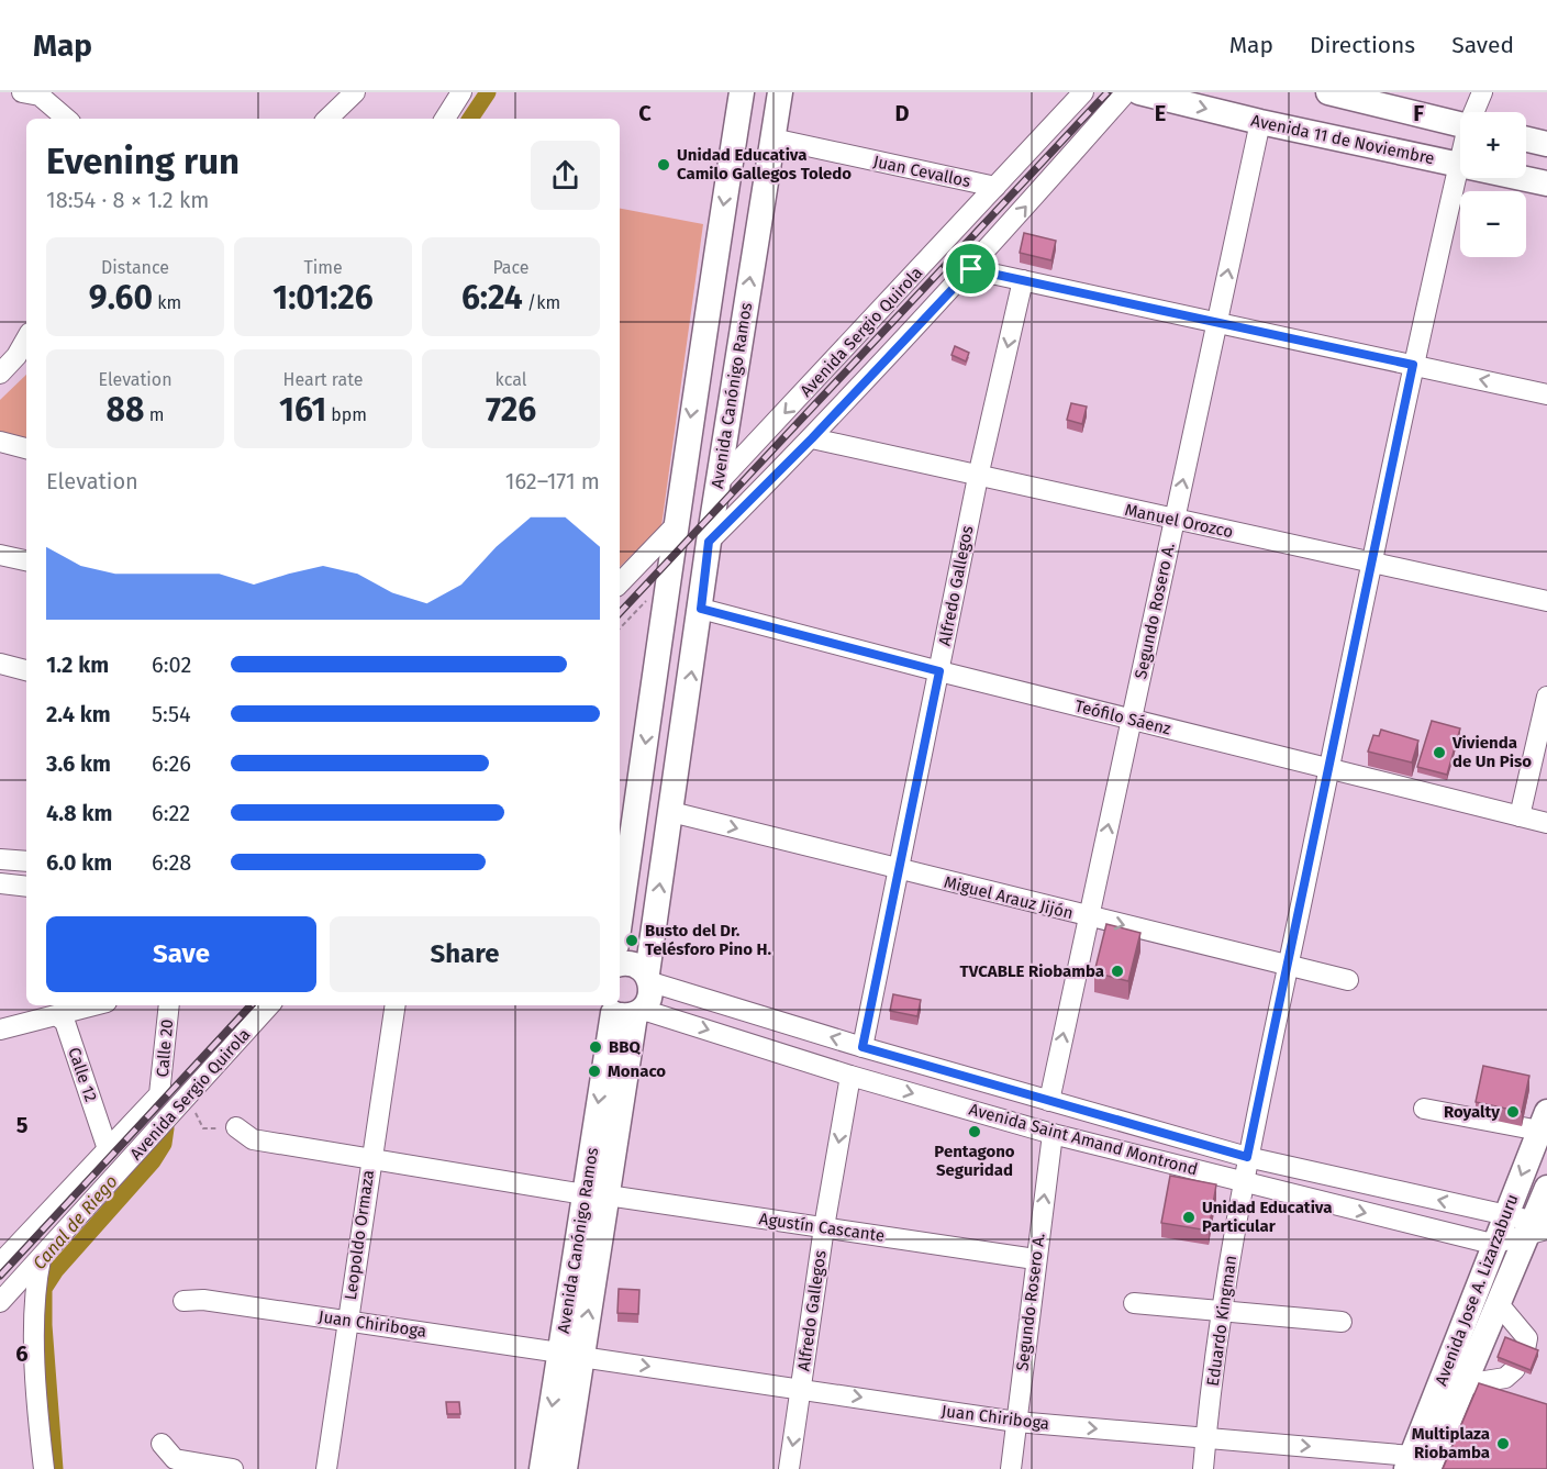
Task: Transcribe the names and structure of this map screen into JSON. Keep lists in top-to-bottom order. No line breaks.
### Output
{"streets":{"main road":["Avenida 11 de Noviembre","Avenida Canónigo Ramos","Avenida Jose A. Lizarzaburu"],"street":["Juan Cevallos","Avenida Sergio Quirola","Manuel Orozco","Alfredo Gallegos","Segundo Rosero A.","Teófilo Sáenz","Miguel Arauz Jijón","Calle 20","Calle 12","Avenida Saint Amand Montrond","Agustín Cascante","Leopoldo Ormaza","Eduardo Kingman","Juan Chiriboga"]},"crossings":[["Avenida 11 de Noviembre","Segundo Rosero A."],["Avenida 11 de Noviembre","Eduardo Kingman"],["Juan Cevallos","Avenida Sergio Quirola"],["Juan Cevallos","Avenida Canónigo Ramos"],["Avenida Sergio Quirola","Avenida Canónigo Ramos"],["Avenida Sergio Quirola","Calle 20"],["Avenida Sergio Quirola","Calle 12"],["Avenida Canónigo Ramos","Teófilo Sáenz"],["Avenida Canónigo Ramos","Miguel Arauz Jijón"],["Avenida Canónigo Ramos","Avenida Saint Amand Montrond"],["Avenida Canónigo Ramos","Agustín Cascante"],["Avenida Canónigo Ramos","Juan Chiriboga"],["Manuel Orozco","Alfredo Gallegos"],["Manuel Orozco","Segundo Rosero A."],["Manuel Orozco","Eduardo Kingman"],["Alfredo Gallegos","Teófilo Sáenz"],["Alfredo Gallegos","Miguel Arauz Jijón"],["Alfredo Gallegos","Avenida Saint Amand Montrond"],["Alfredo Gallegos","Agustín Cascante"],["Alfredo Gallegos","Juan Chiriboga"],["Segundo Rosero A.","Teófilo Sáenz"],["Segundo Rosero A.","Miguel Arauz Jijón"],["Segundo Rosero A.","Avenida Saint Amand Montrond"],["Segundo Rosero A.","Agustín Cascante"],["Segundo Rosero A.","Juan Chiriboga"],["Teófilo Sáenz","Eduardo Kingman"],["Miguel Arauz Jijón","Eduardo Kingman"],["Avenida Saint Amand Montrond","Avenida Jose A. Lizarzaburu"],["Avenida Saint Amand Montrond","Eduardo Kingman"],["Agustín Cascante","Leopoldo Ormaza"],["Leopoldo Ormaza","Juan Chiriboga"],["Avenida Jose A. Lizarzaburu","Juan Chiriboga"],["Eduardo Kingman","Juan Chiriboga"]],"one_way":["Alfredo Gallegos","Segundo Rosero A.","Miguel Arauz Jijón","Juan Chiriboga"],"water":["Canal de Riego"],"places":["Unidad Educativa Camilo Gallegos Toledo","Vivienda de Un Piso","Busto del Dr. Telésforo Pino H.","TVCABLE Riobamba","BBQ","Monaco","Royalty","Pentagono Seguridad","Unidad Educativa Particular","Multiplaza Riobamba"],"page":{"header":"Map","nav":["Map","Directions","Saved"],"map_buttons":["+","−"],"heading":["Evening run","18:54 · 8 × 1.2 km"],"stats":[["Distance","9.60 km"],["Time","1:01:26"],["Pace","6:24 /km"],["Elevation","88 m"],["Heart rate","161 bpm"],["kcal","726"]],"chart":["Elevation","162–171 m"],"list":[{"name":"1.2 km","note":"6:02"},{"name":"2.4 km","note":"5:54"},{"name":"3.6 km","note":"6:26"},{"name":"4.8 km","note":"6:22"},{"name":"6.0 km","note":"6:28"}],"buttons":["Save","Share"]},"grid":{"columns":["C","D","E","F"],"rows":["5","6"]}}
